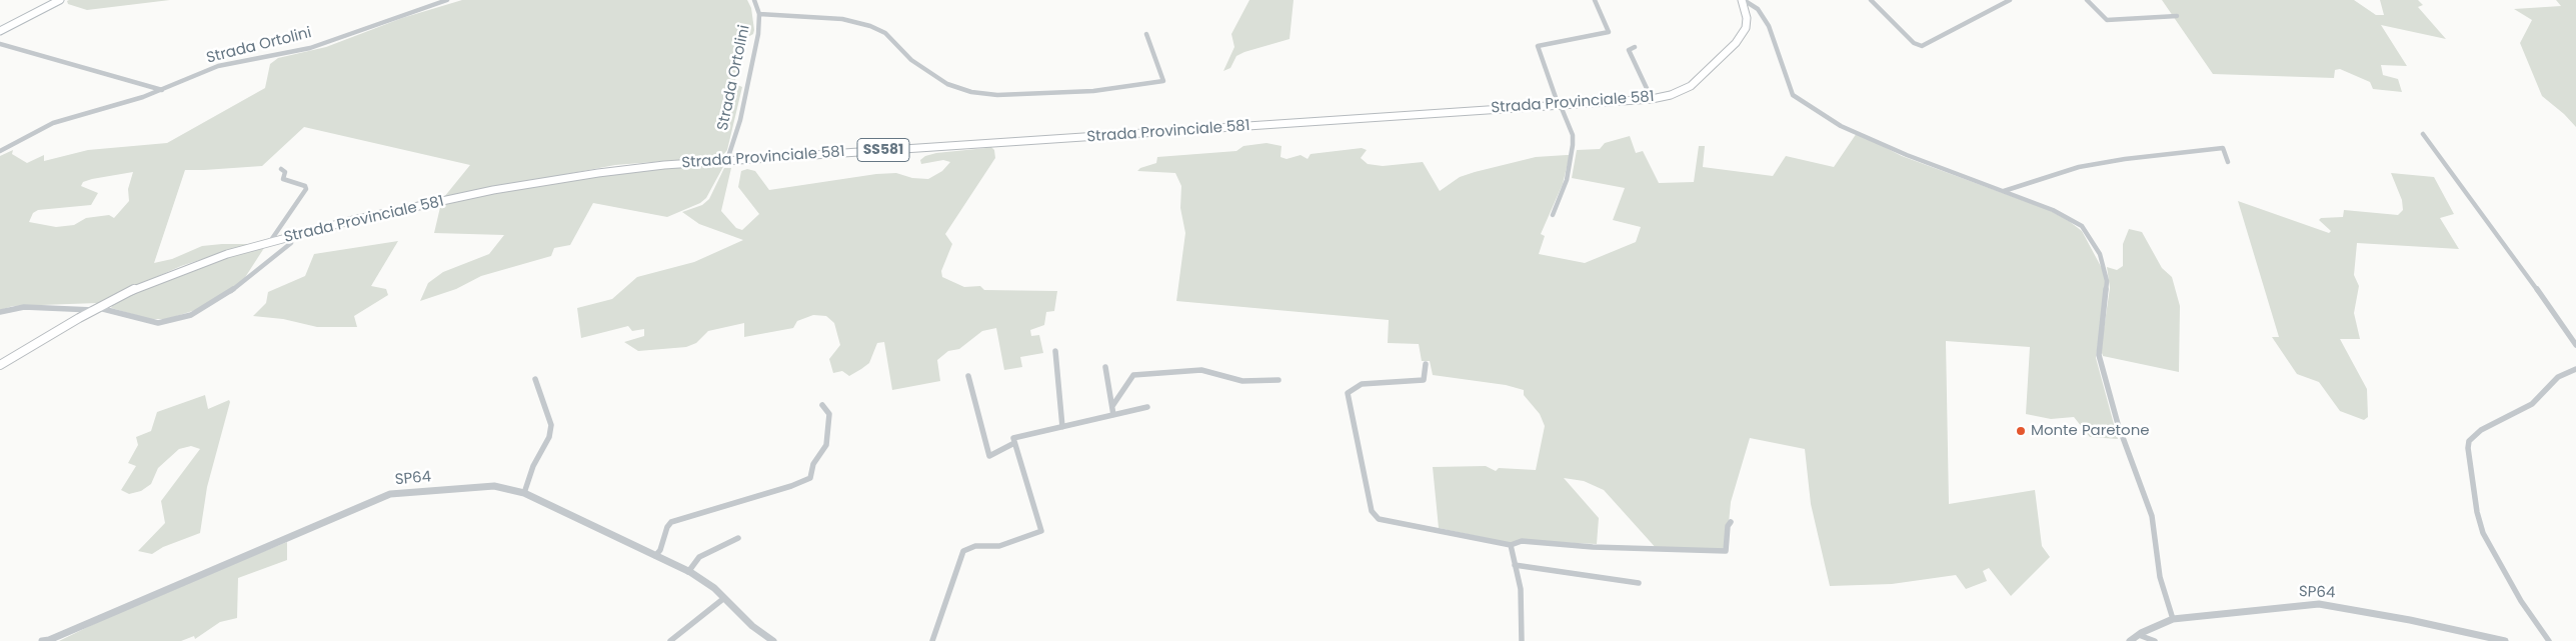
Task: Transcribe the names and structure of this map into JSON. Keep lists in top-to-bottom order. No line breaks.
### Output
{"streets":{"main road":["Strada Provinciale 581","SS581"],"street":["Strada Ortolini","SP64"]},"crossings":[["Strada Ortolini","Strada Provinciale 581"]],"places":["Monte Paretone"]}
